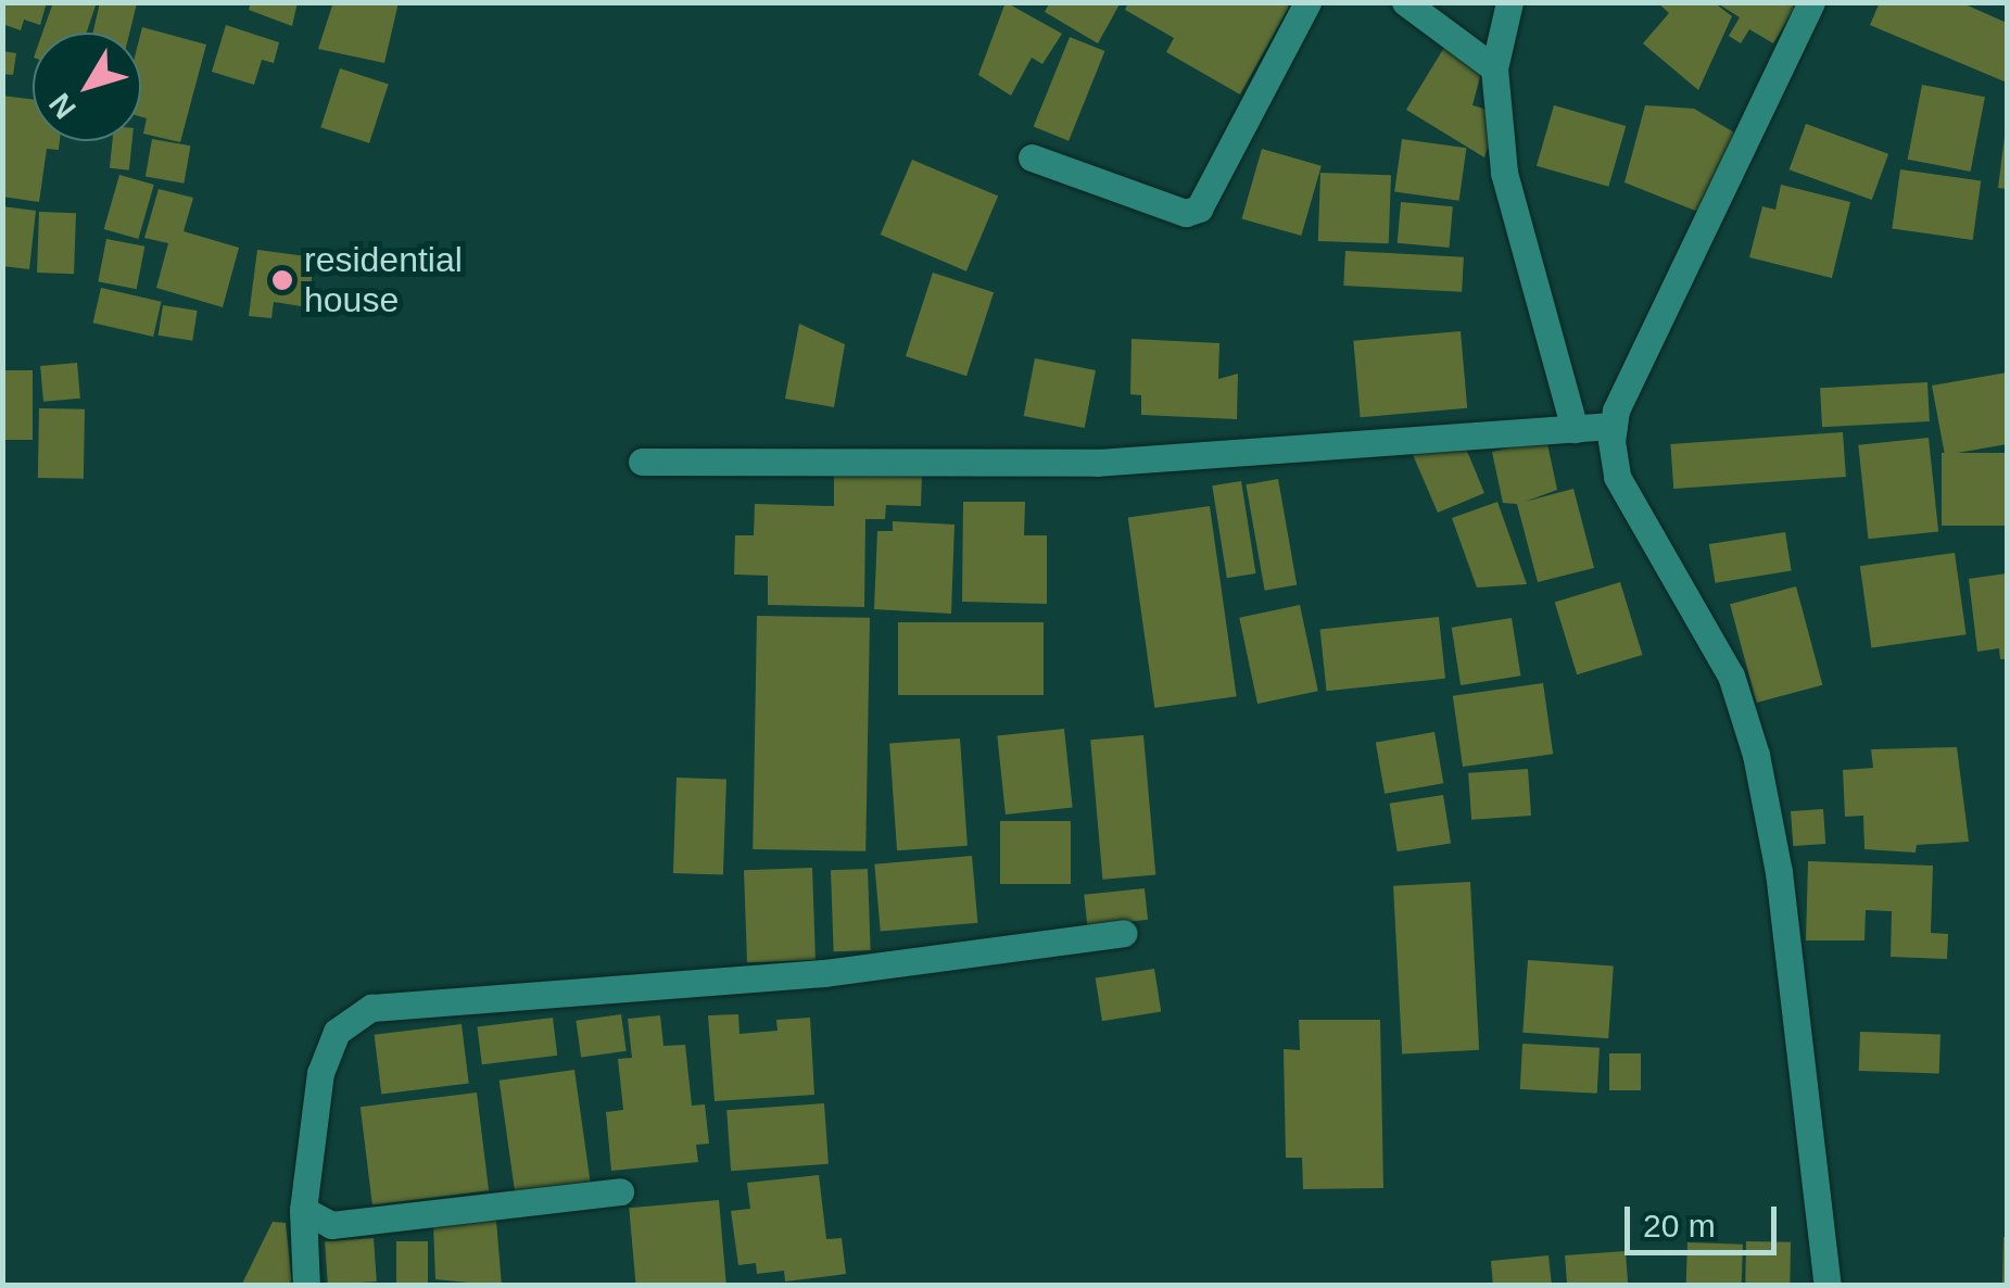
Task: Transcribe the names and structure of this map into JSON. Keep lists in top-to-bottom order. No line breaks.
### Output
{"places":["residential house"],"scale_bar":"20 m","north":"bottom left"}
